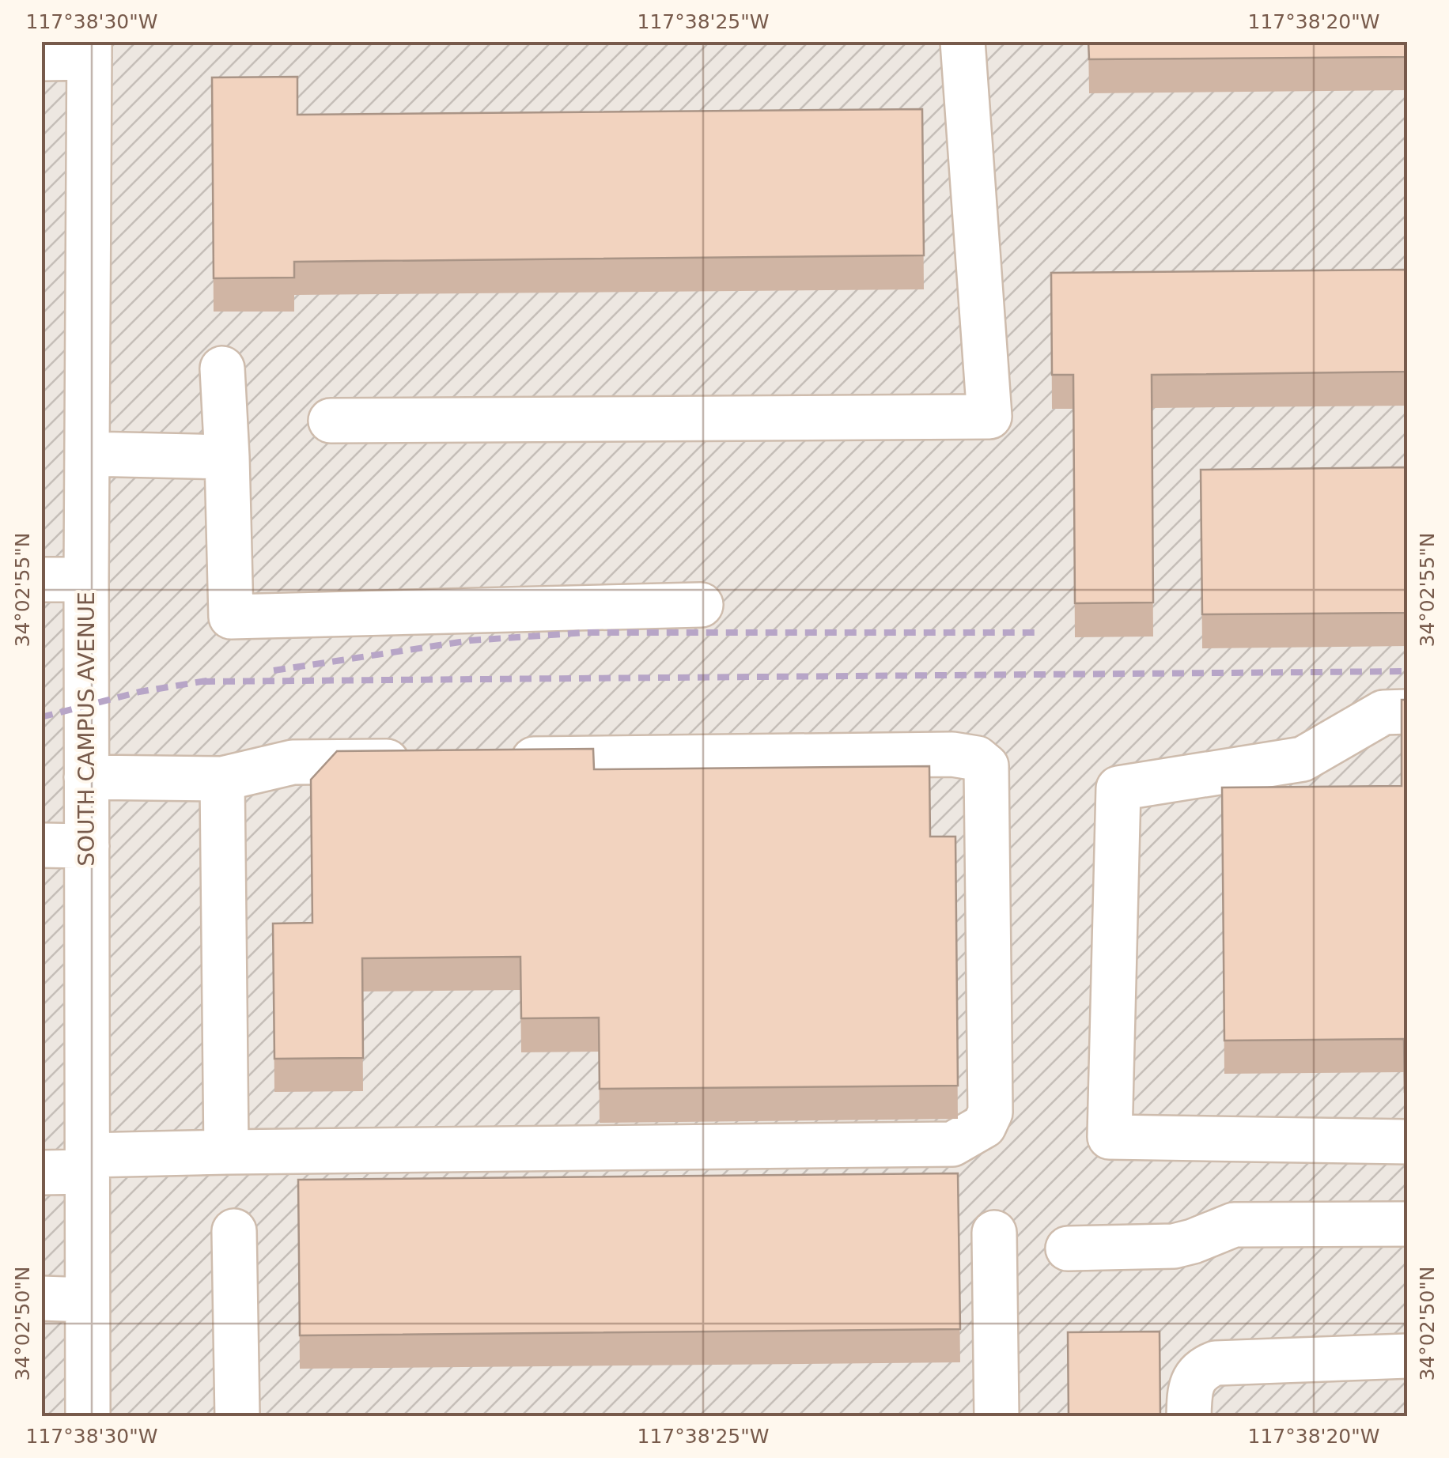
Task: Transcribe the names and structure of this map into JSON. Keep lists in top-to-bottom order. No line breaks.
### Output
{"streets":{"street":["SOUTH CAMPUS AVENUE"]},"coordinates":["117°38'30\"W","117°38'25\"W","117°38'20\"W","34°02'55\"N","34°02'50\"N"]}
